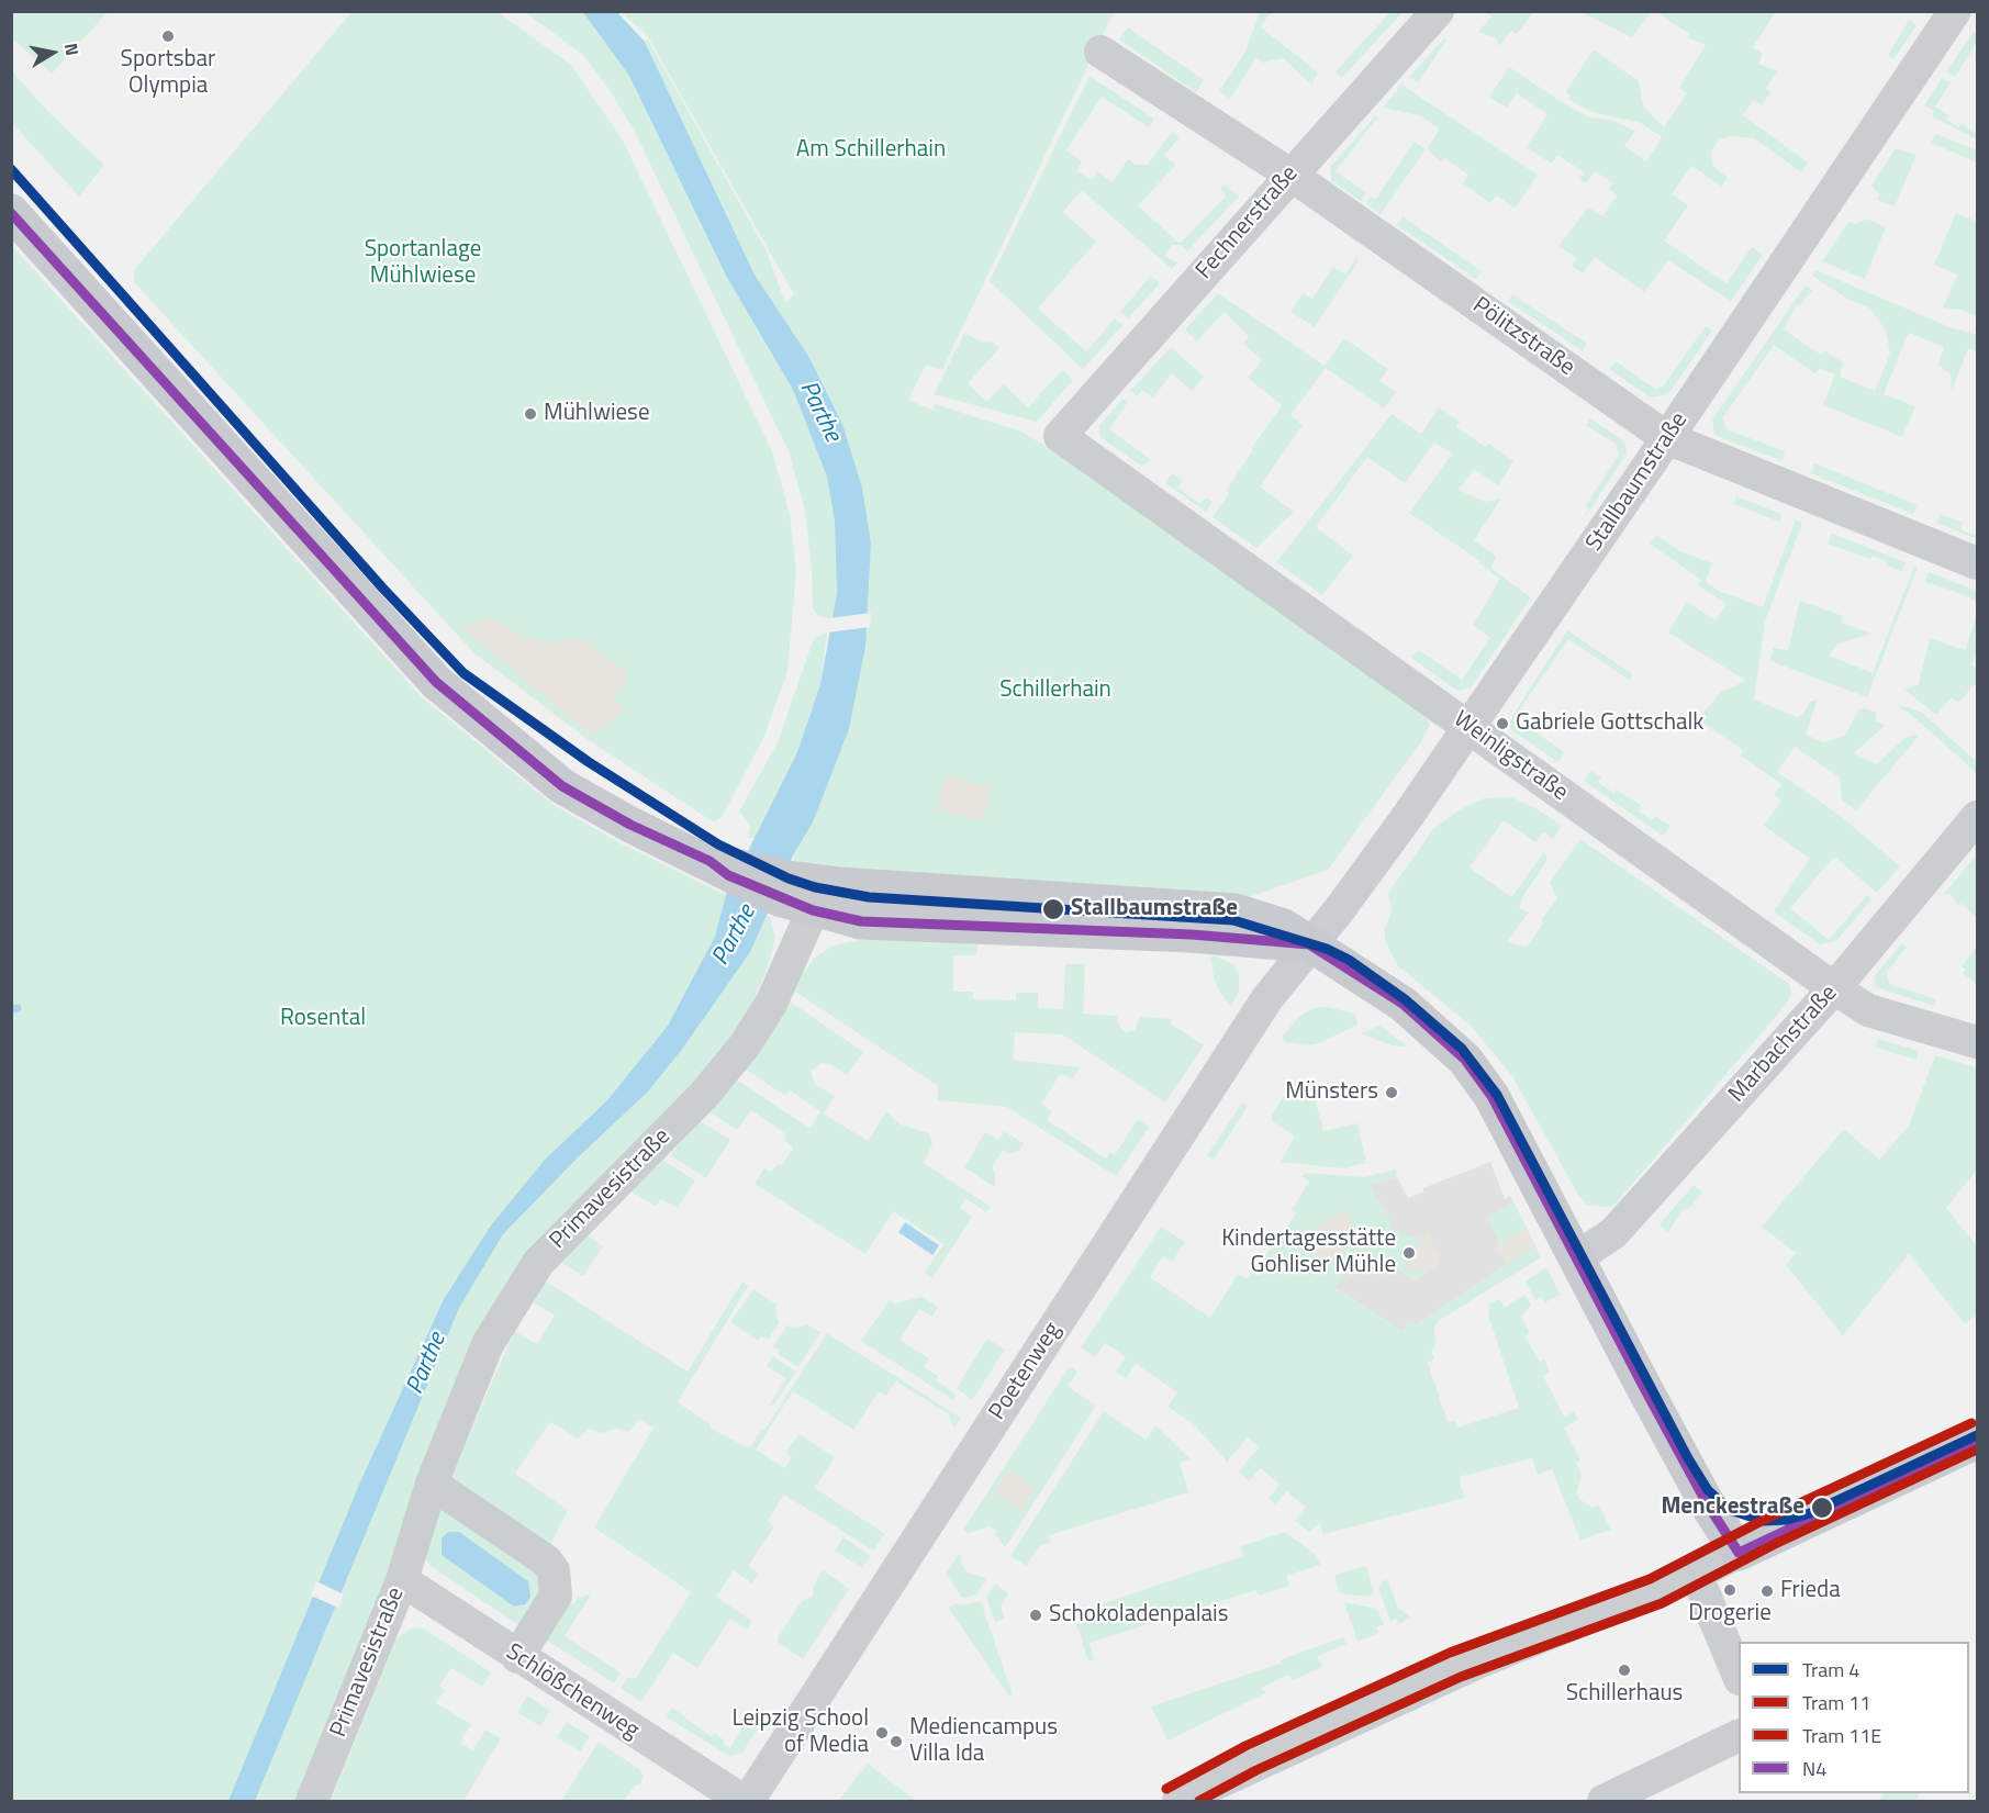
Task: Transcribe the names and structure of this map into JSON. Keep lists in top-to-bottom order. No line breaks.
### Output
{"streets":{"street":["Fechnerstraße","Pölitzstraße","Stallbaumstraße","Weinligstraße","Marbachstraße","Primavesistraße","Poetenweg","Schlößchenweg"]},"crossings":[["Fechnerstraße","Pölitzstraße"],["Fechnerstraße","Weinligstraße"],["Pölitzstraße","Stallbaumstraße"],["Stallbaumstraße","Weinligstraße"],["Stallbaumstraße","Poetenweg"],["Weinligstraße","Marbachstraße"],["Primavesistraße","Schlößchenweg"],["Poetenweg","Schlößchenweg"]],"water":["Parthe"],"parks":["Am Schillerhain","Sportanlage Mühlwiese","Schillerhain","Rosental"],"places":["Sportsbar Olympia","Mühlwiese","Gabriele Gottschalk","Stallbaumstraße","Münsters","Kindertagesstätte Gohliser Mühle","Menckestraße","Drogerie","Frieda","Schokoladenpalais","Schillerhaus","Leipzig School of Media","Mediencampus Villa Ida"],"lines":["tram line 4","transit line N4","tram line 11E","tram line 11"],"legend":["Tram 4","Tram 11","Tram 11E","N4"],"north":"right"}
